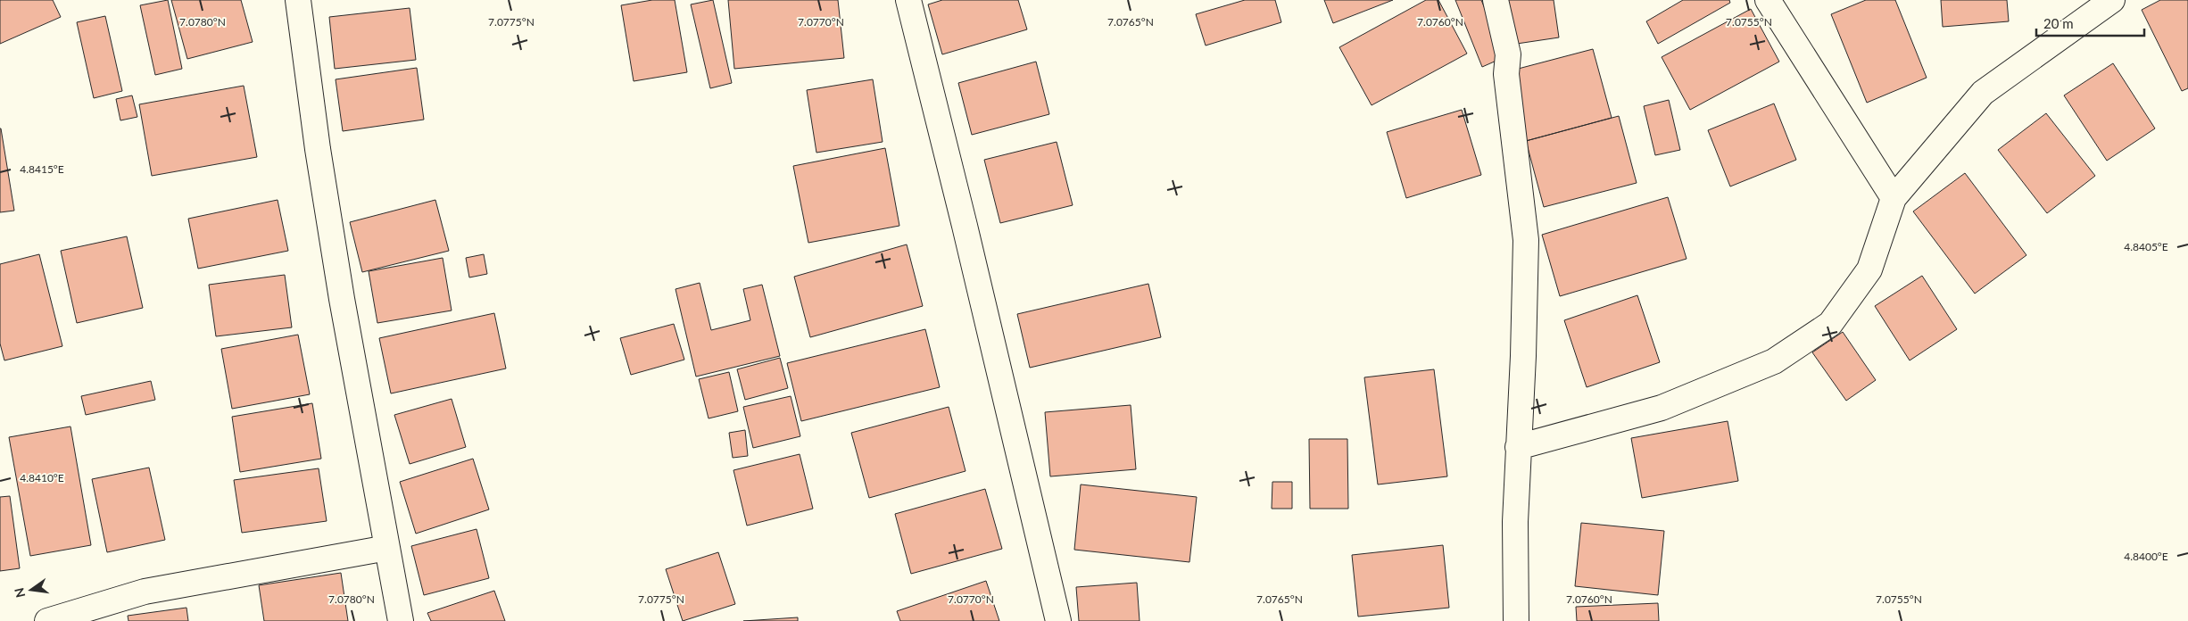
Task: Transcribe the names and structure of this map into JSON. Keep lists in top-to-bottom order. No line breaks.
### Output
{"scale_bar":"20 m","north":"left","coordinates":["7.0780°N","7.0775°N","7.0770°N","7.0765°N","7.0760°N","7.0755°N","4.8415°E","4.8405°E","4.8410°E","4.8400°E"]}
